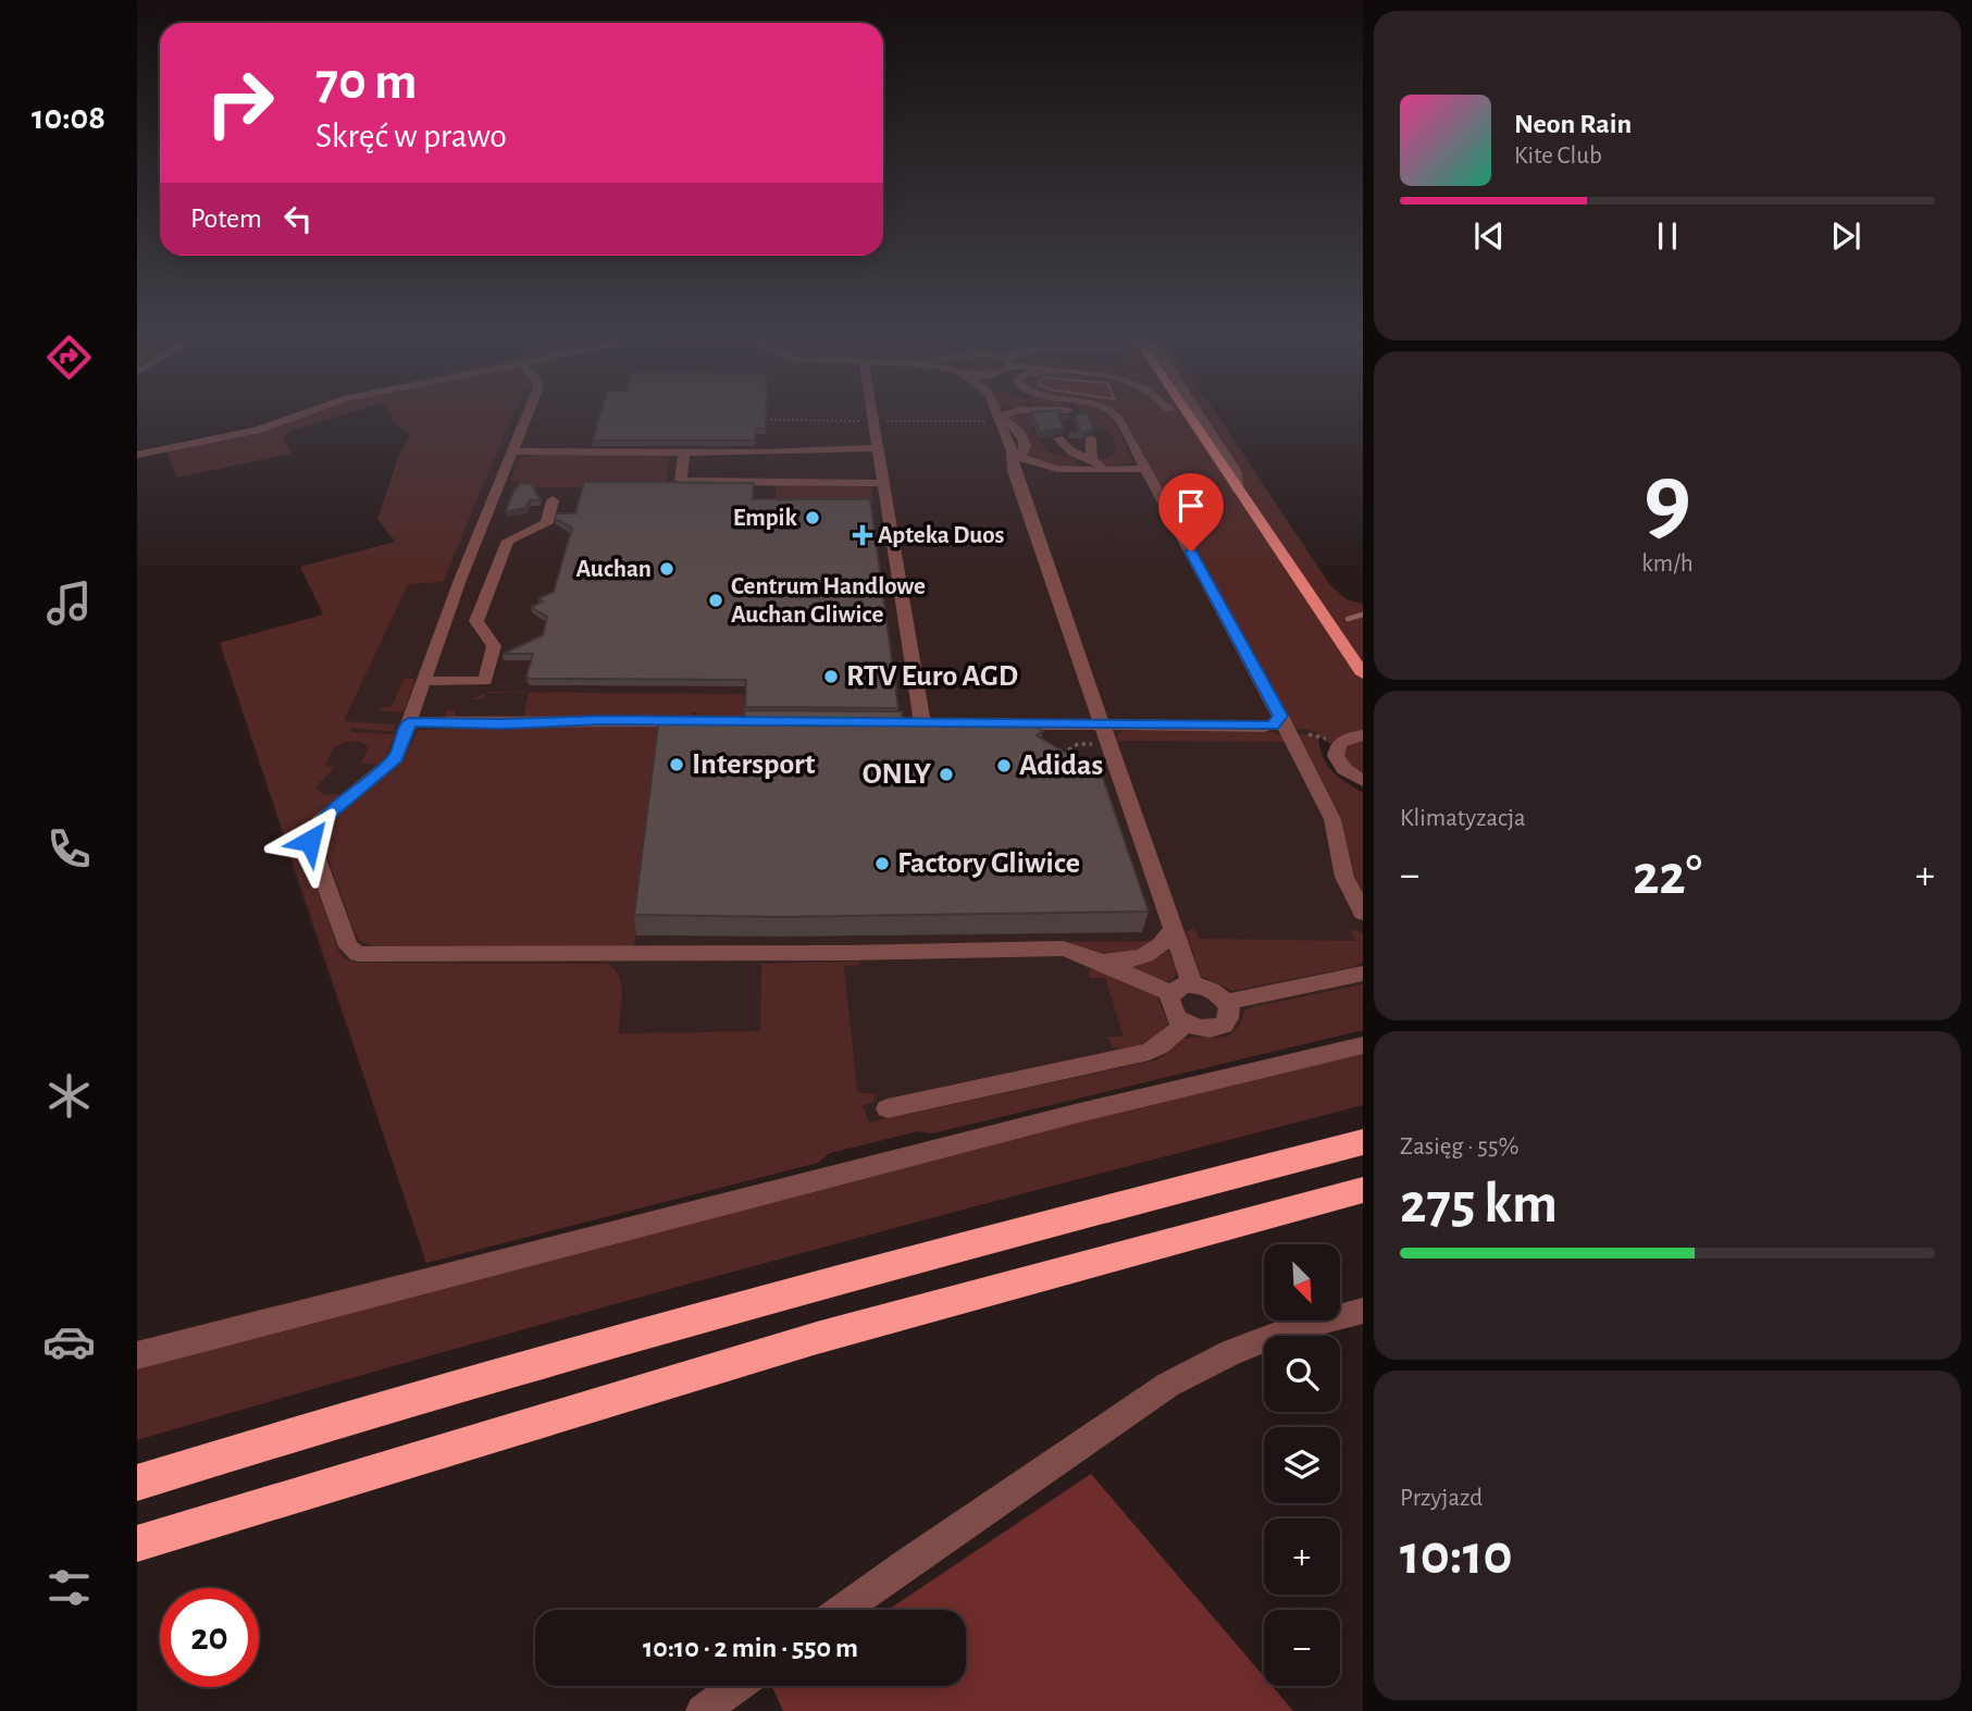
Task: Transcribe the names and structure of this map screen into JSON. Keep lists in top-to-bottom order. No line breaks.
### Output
{"places":{"other":["Empik","Auchan","Centrum Handlowe Auchan Gliwice","RTV Euro AGD","Intersport","Adidas","ONLY","Factory Gliwice"],"health":["Apteka Duos"]},"north":"bottom right","page":{"tabs":"10:08","turn":["70 m","Skręć w prawo"],"song":["Neon Rain","Kite Club"],"then":"Potem","tile":[["9","km/h"],"Klimatyzacja",["Zasięg · 55%","275 km"],["Przyjazd","10:10"]],"heat":["−","22°","+"],"map_buttons":["+","−"],"limit":"20","trip":"10:10 · 2 min · 550 m"}}
